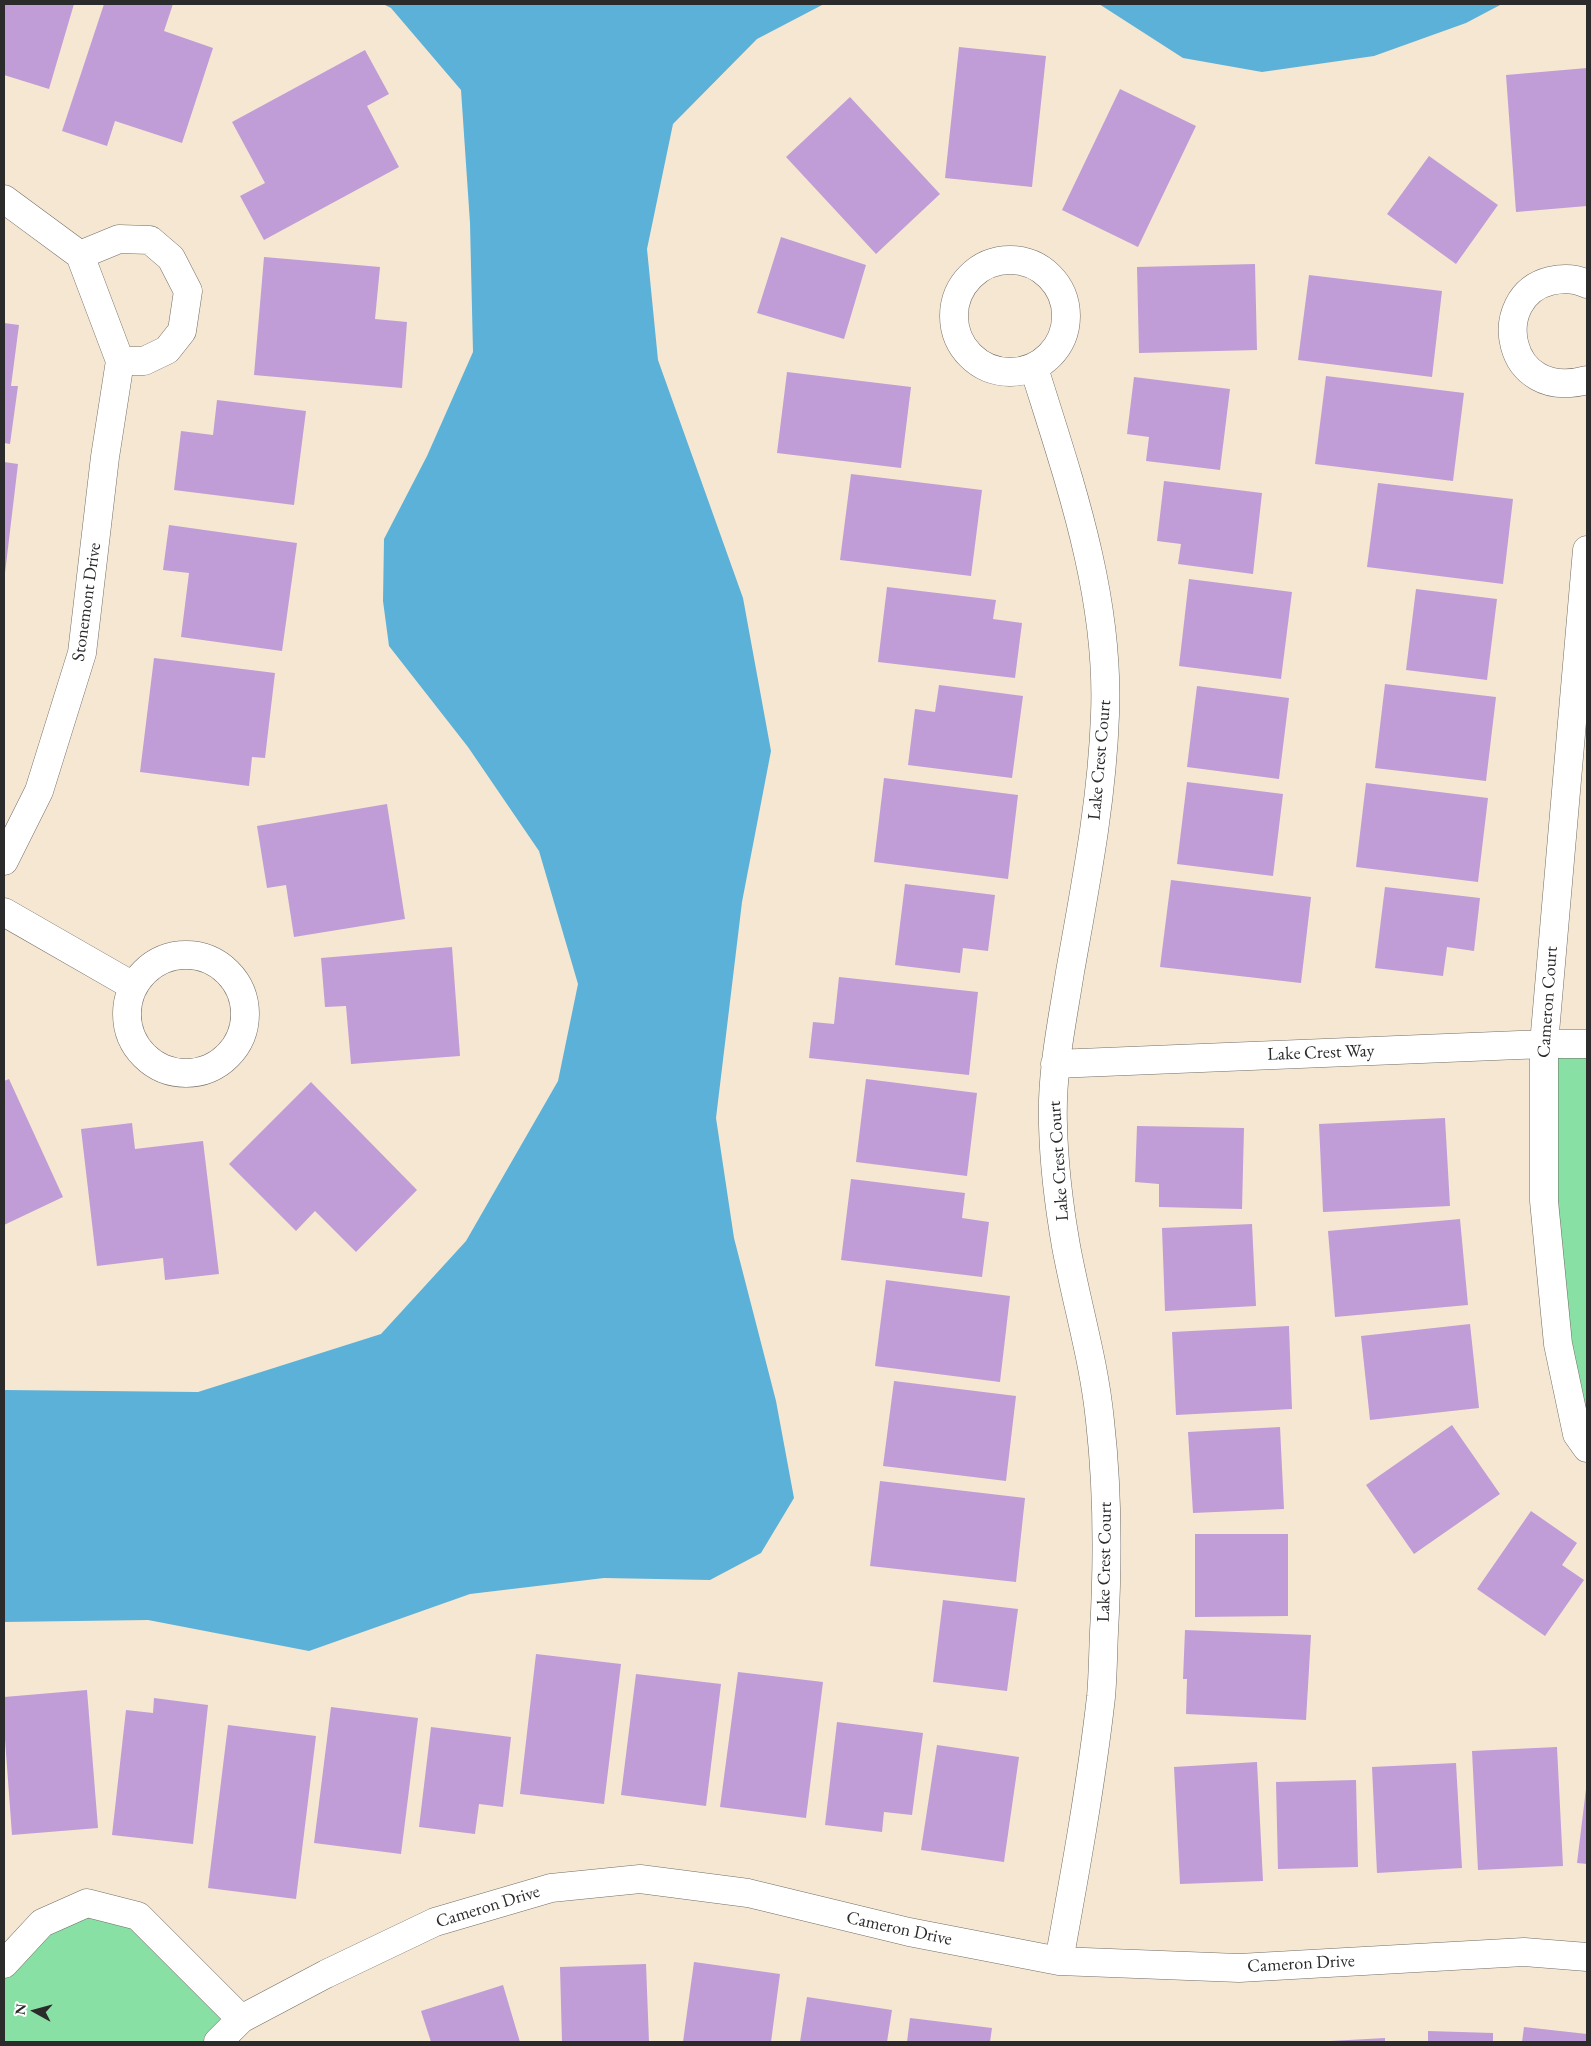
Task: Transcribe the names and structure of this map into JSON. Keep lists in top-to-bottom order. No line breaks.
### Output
{"streets":{"street":["Stonemont Drive","Lake Crest Court","Cameron Court","Lake Crest Way","Cameron Drive"]},"crossings":[["Lake Crest Court","Lake Crest Way"],["Lake Crest Court","Cameron Drive"],["Cameron Court","Lake Crest Way"]],"north":"left"}
